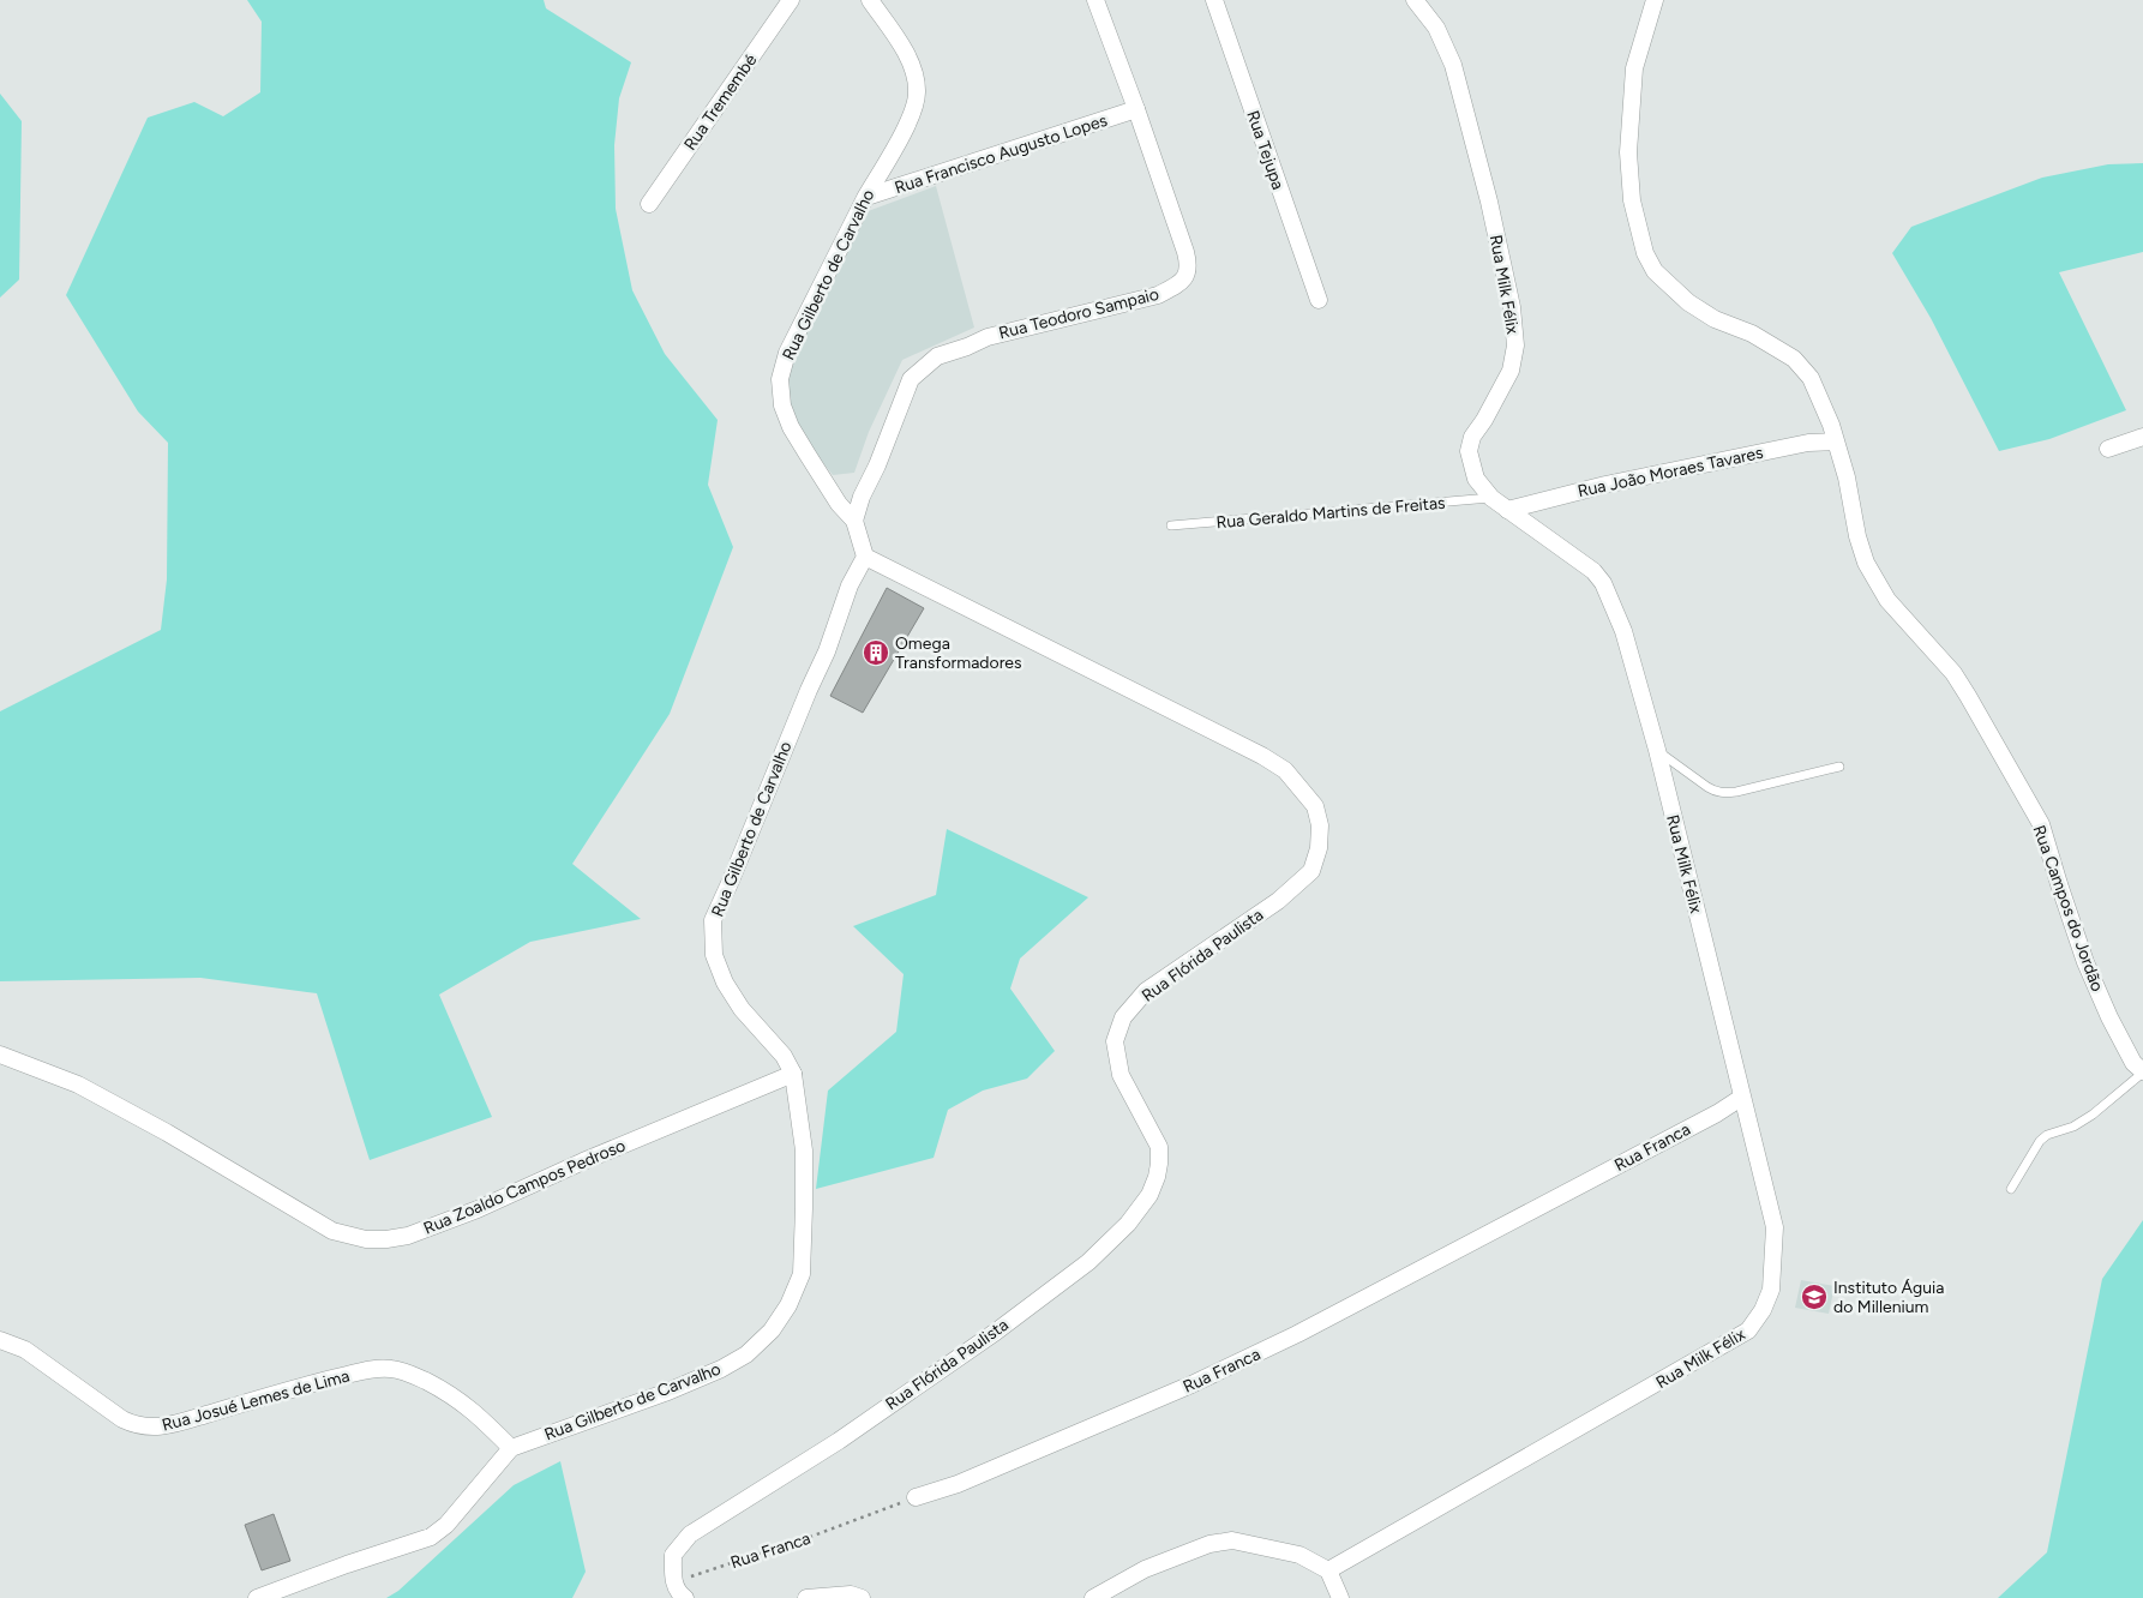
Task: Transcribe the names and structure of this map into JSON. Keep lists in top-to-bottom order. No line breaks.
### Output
{"streets":{"street":["Rua Tremembé","Rua Tejupa","Rua Francisco Augusto Lopes","Rua Gilberto de Carvalho","Rua Milk Félix","Rua Teodoro Sampaio","Rua João Moraes Tavares","Rua Campos do Jordão","Rua Flórida Paulista","Rua Franca","Rua Zoaldo Campos Pedroso","Rua Josué Lemes de Lima"],"lane":["Rua Geraldo Martins de Freitas"]},"crossings":[["Rua Francisco Augusto Lopes","Rua Gilberto de Carvalho"],["Rua Francisco Augusto Lopes","Rua Teodoro Sampaio"],["Rua Gilberto de Carvalho","Rua Teodoro Sampaio"],["Rua Gilberto de Carvalho","Rua Flórida Paulista"],["Rua Gilberto de Carvalho","Rua Zoaldo Campos Pedroso"],["Rua Gilberto de Carvalho","Rua Josué Lemes de Lima"],["Rua Milk Félix","Rua João Moraes Tavares"],["Rua Milk Félix","Rua Geraldo Martins de Freitas"],["Rua Milk Félix","Rua Franca"],["Rua João Moraes Tavares","Rua Campos do Jordão"],["Rua Flórida Paulista","Rua Franca"]],"places":{"building":["Omega Transformadores"],"school or university":["Instituto Águia do Millenium"]}}
